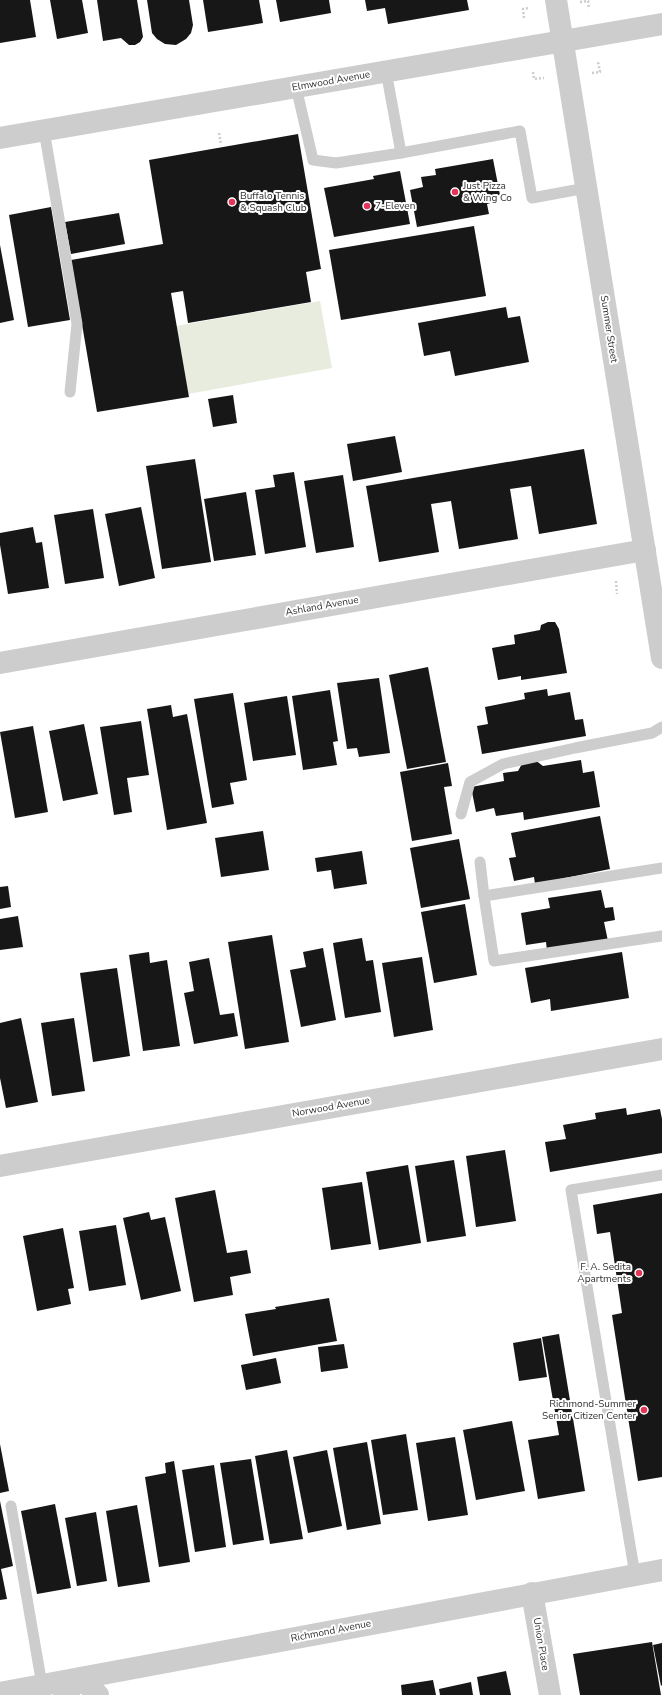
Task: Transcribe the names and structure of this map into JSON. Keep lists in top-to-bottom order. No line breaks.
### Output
{"streets":{"street":["Elmwood Avenue","Summer Street","Ashland Avenue","Norwood Avenue","Richmond Avenue","Union Place"]},"crossings":[["Elmwood Avenue","Summer Street"],["Summer Street","Ashland Avenue"],["Richmond Avenue","Union Place"]],"places":["Just Pizza & Wing Co","Buffalo Tennis & Squash Club","7-Eleven","F. A. Sedita Apartments","Richmond-Summer Senior Citizen Center"]}
